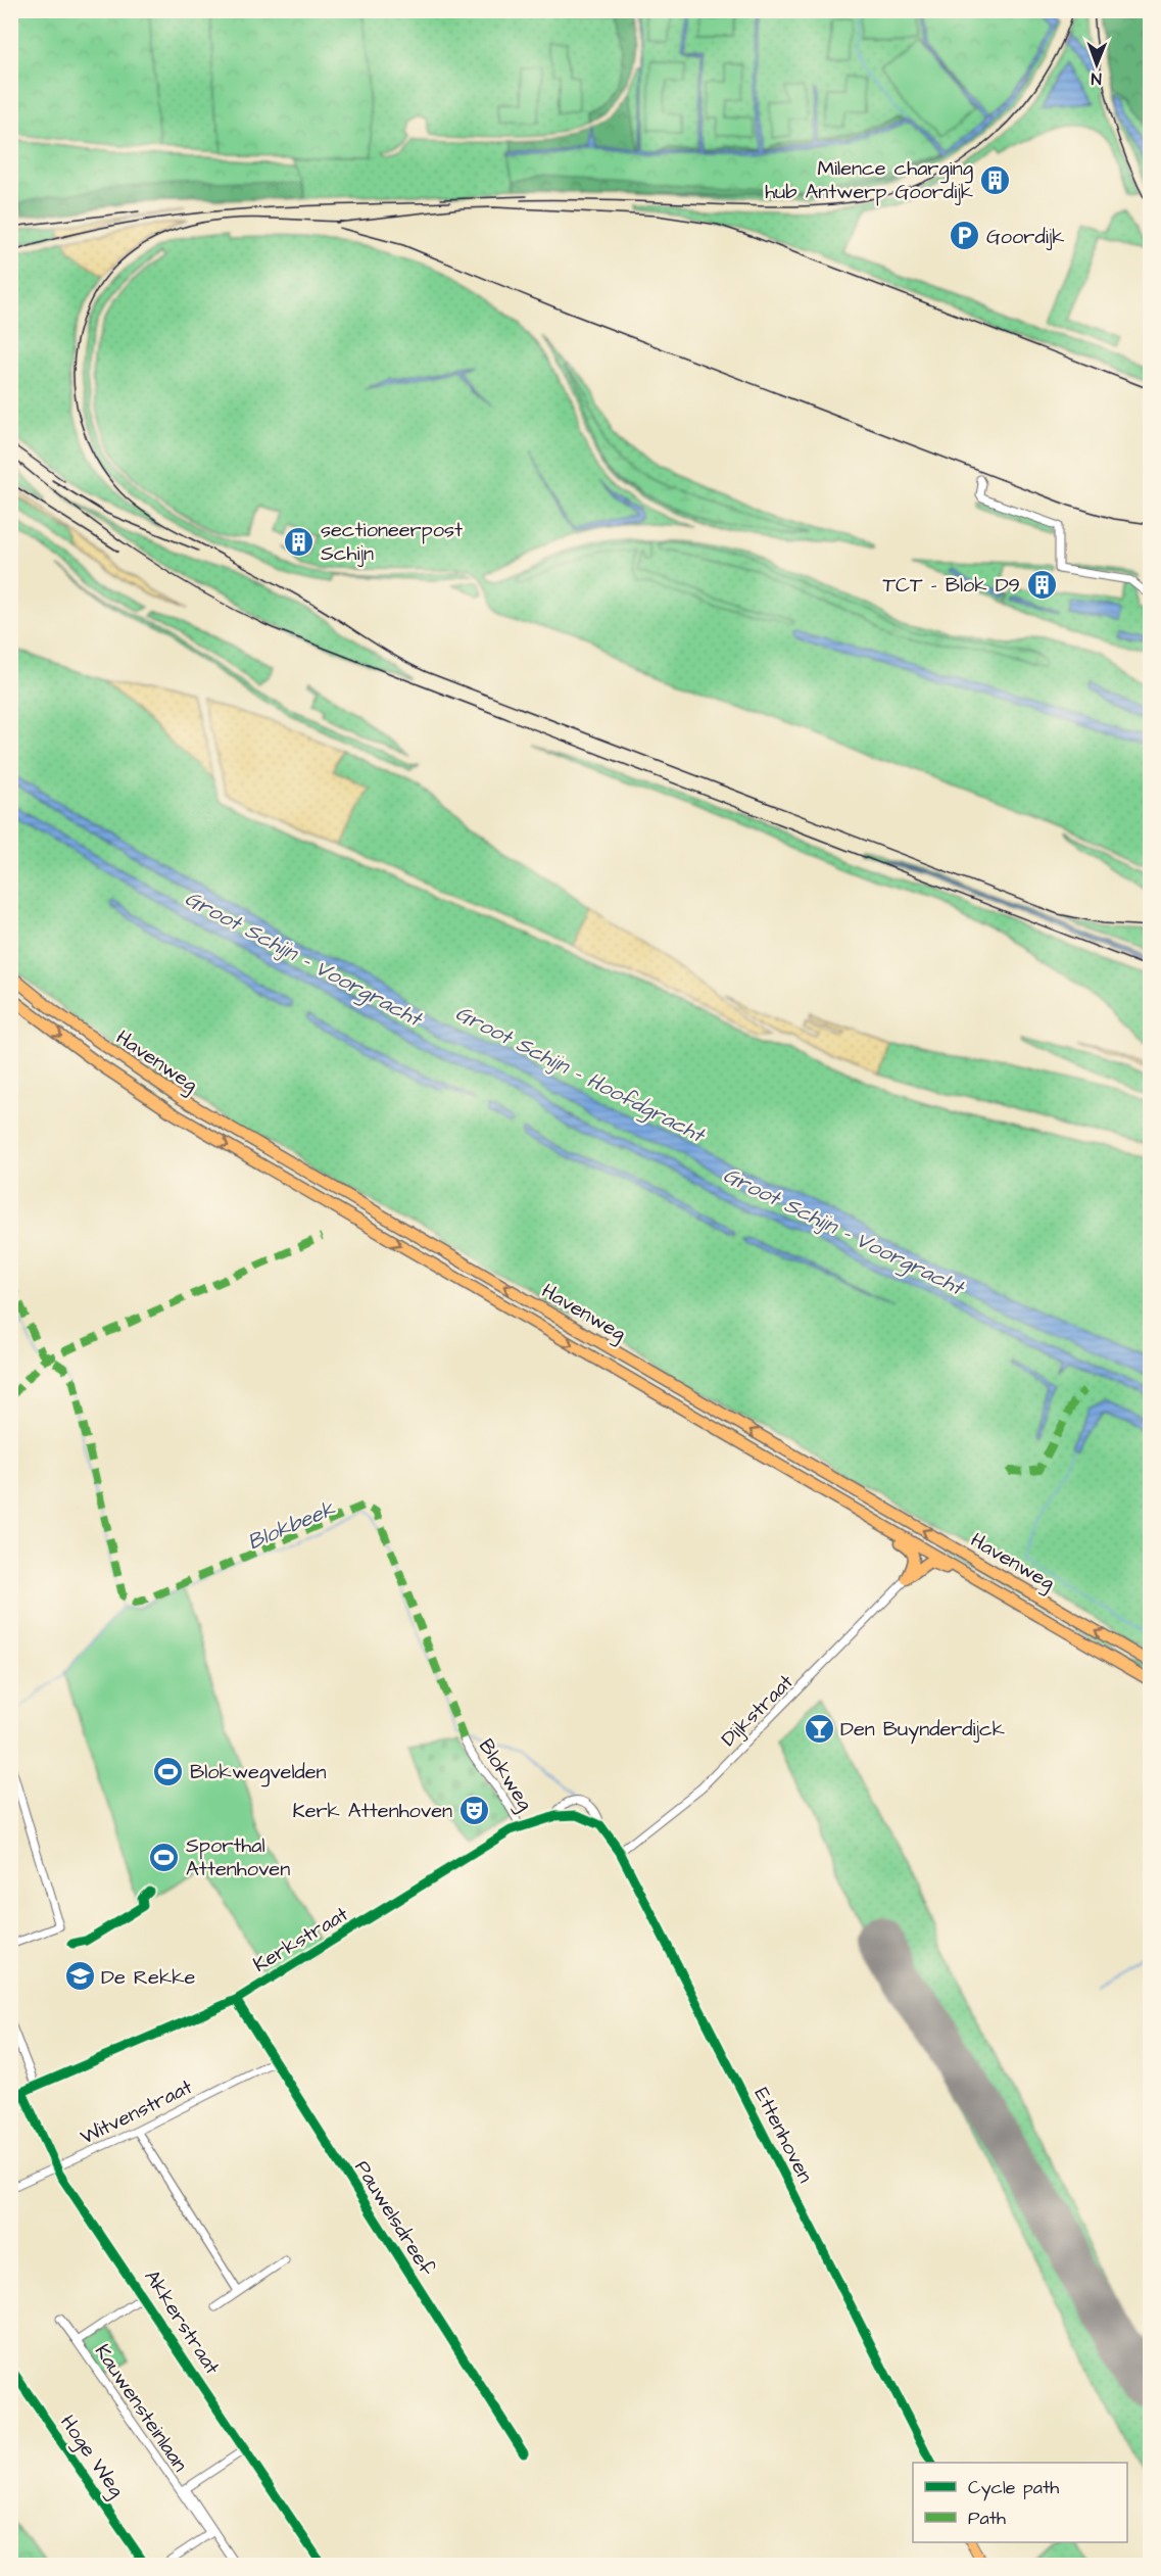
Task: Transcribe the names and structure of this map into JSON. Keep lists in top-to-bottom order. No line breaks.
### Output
{"streets":{"highway":["Havenweg"],"main road":["Kerkstraat","Ettenhoven"],"street":["Dijkstraat","Blokweg","Witvenstraat","Pauwelsdreef","Akkerstraat","Kauwensteinlaan","Hoge Weg"]},"crossings":[["Dijkstraat","Ettenhoven"],["Blokweg","Kerkstraat"],["Kerkstraat","Ettenhoven"],["Kerkstraat","Pauwelsdreef"],["Witvenstraat","Pauwelsdreef"],["Witvenstraat","Akkerstraat"],["Akkerstraat","Kauwensteinlaan"]],"water":["Groot Schijn - Voorgracht","Groot Schijn - Hoofdgracht","Blokbeek"],"places":{"building":["Milence charging hub Antwerp Goordijk","sectioneerpost Schijn","TCT - Blok D9"],"parking":["Goordijk"],"bar":["Den Buynderdijck"],"sports":["Blokwegvelden","Sporthal Attenhoven"],"theatre":["Kerk Attenhoven"],"school or university":["De Rekke"]},"legend":["Cycle path","Path"],"north":"bottom"}
